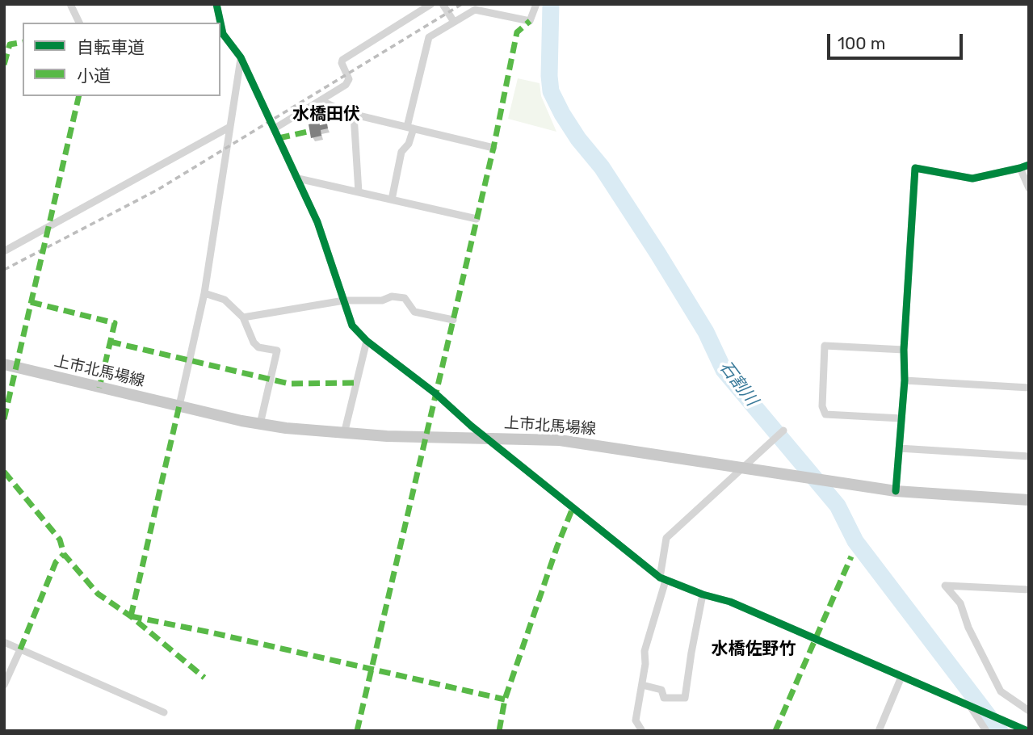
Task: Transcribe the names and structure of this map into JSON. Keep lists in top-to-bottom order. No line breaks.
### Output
{"streets":{"main road":["上市北馬場線"]},"districts":["水橋田伏","水橋佐野竹"],"water":["石割川"],"legend":["自転車道","小道"],"scale_bar":"100 m"}
